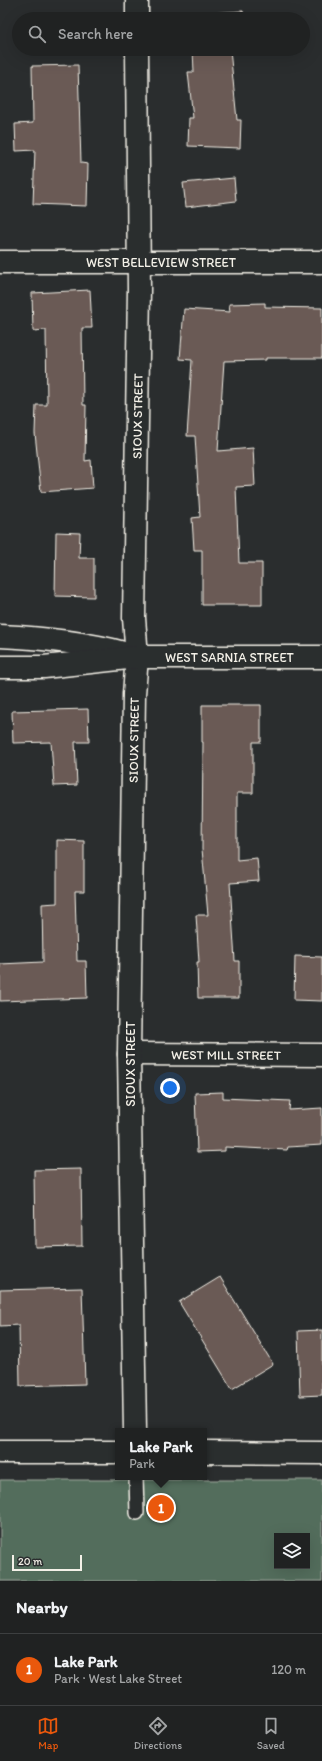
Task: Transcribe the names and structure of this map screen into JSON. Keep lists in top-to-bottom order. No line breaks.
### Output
{"streets":{"street":["WEST BELLEVIEW STREET","SIOUX STREET","WEST SARNIA STREET","WEST MILL STREET"]},"crossings":[["WEST BELLEVIEW STREET","SIOUX STREET"],["SIOUX STREET","WEST SARNIA STREET"],["SIOUX STREET","WEST MILL STREET"]],"scale_bar":"20 m","page":{"search":"Search here","popup":["Lake Park","Park"],"pins":"1","scale":"20 m","heading":"Nearby","list":[{"mark":"1","name":"Lake Park","note":"Park · West Lake Street","value":"120 m"}],"nav":["Map","Directions","Saved"]}}
